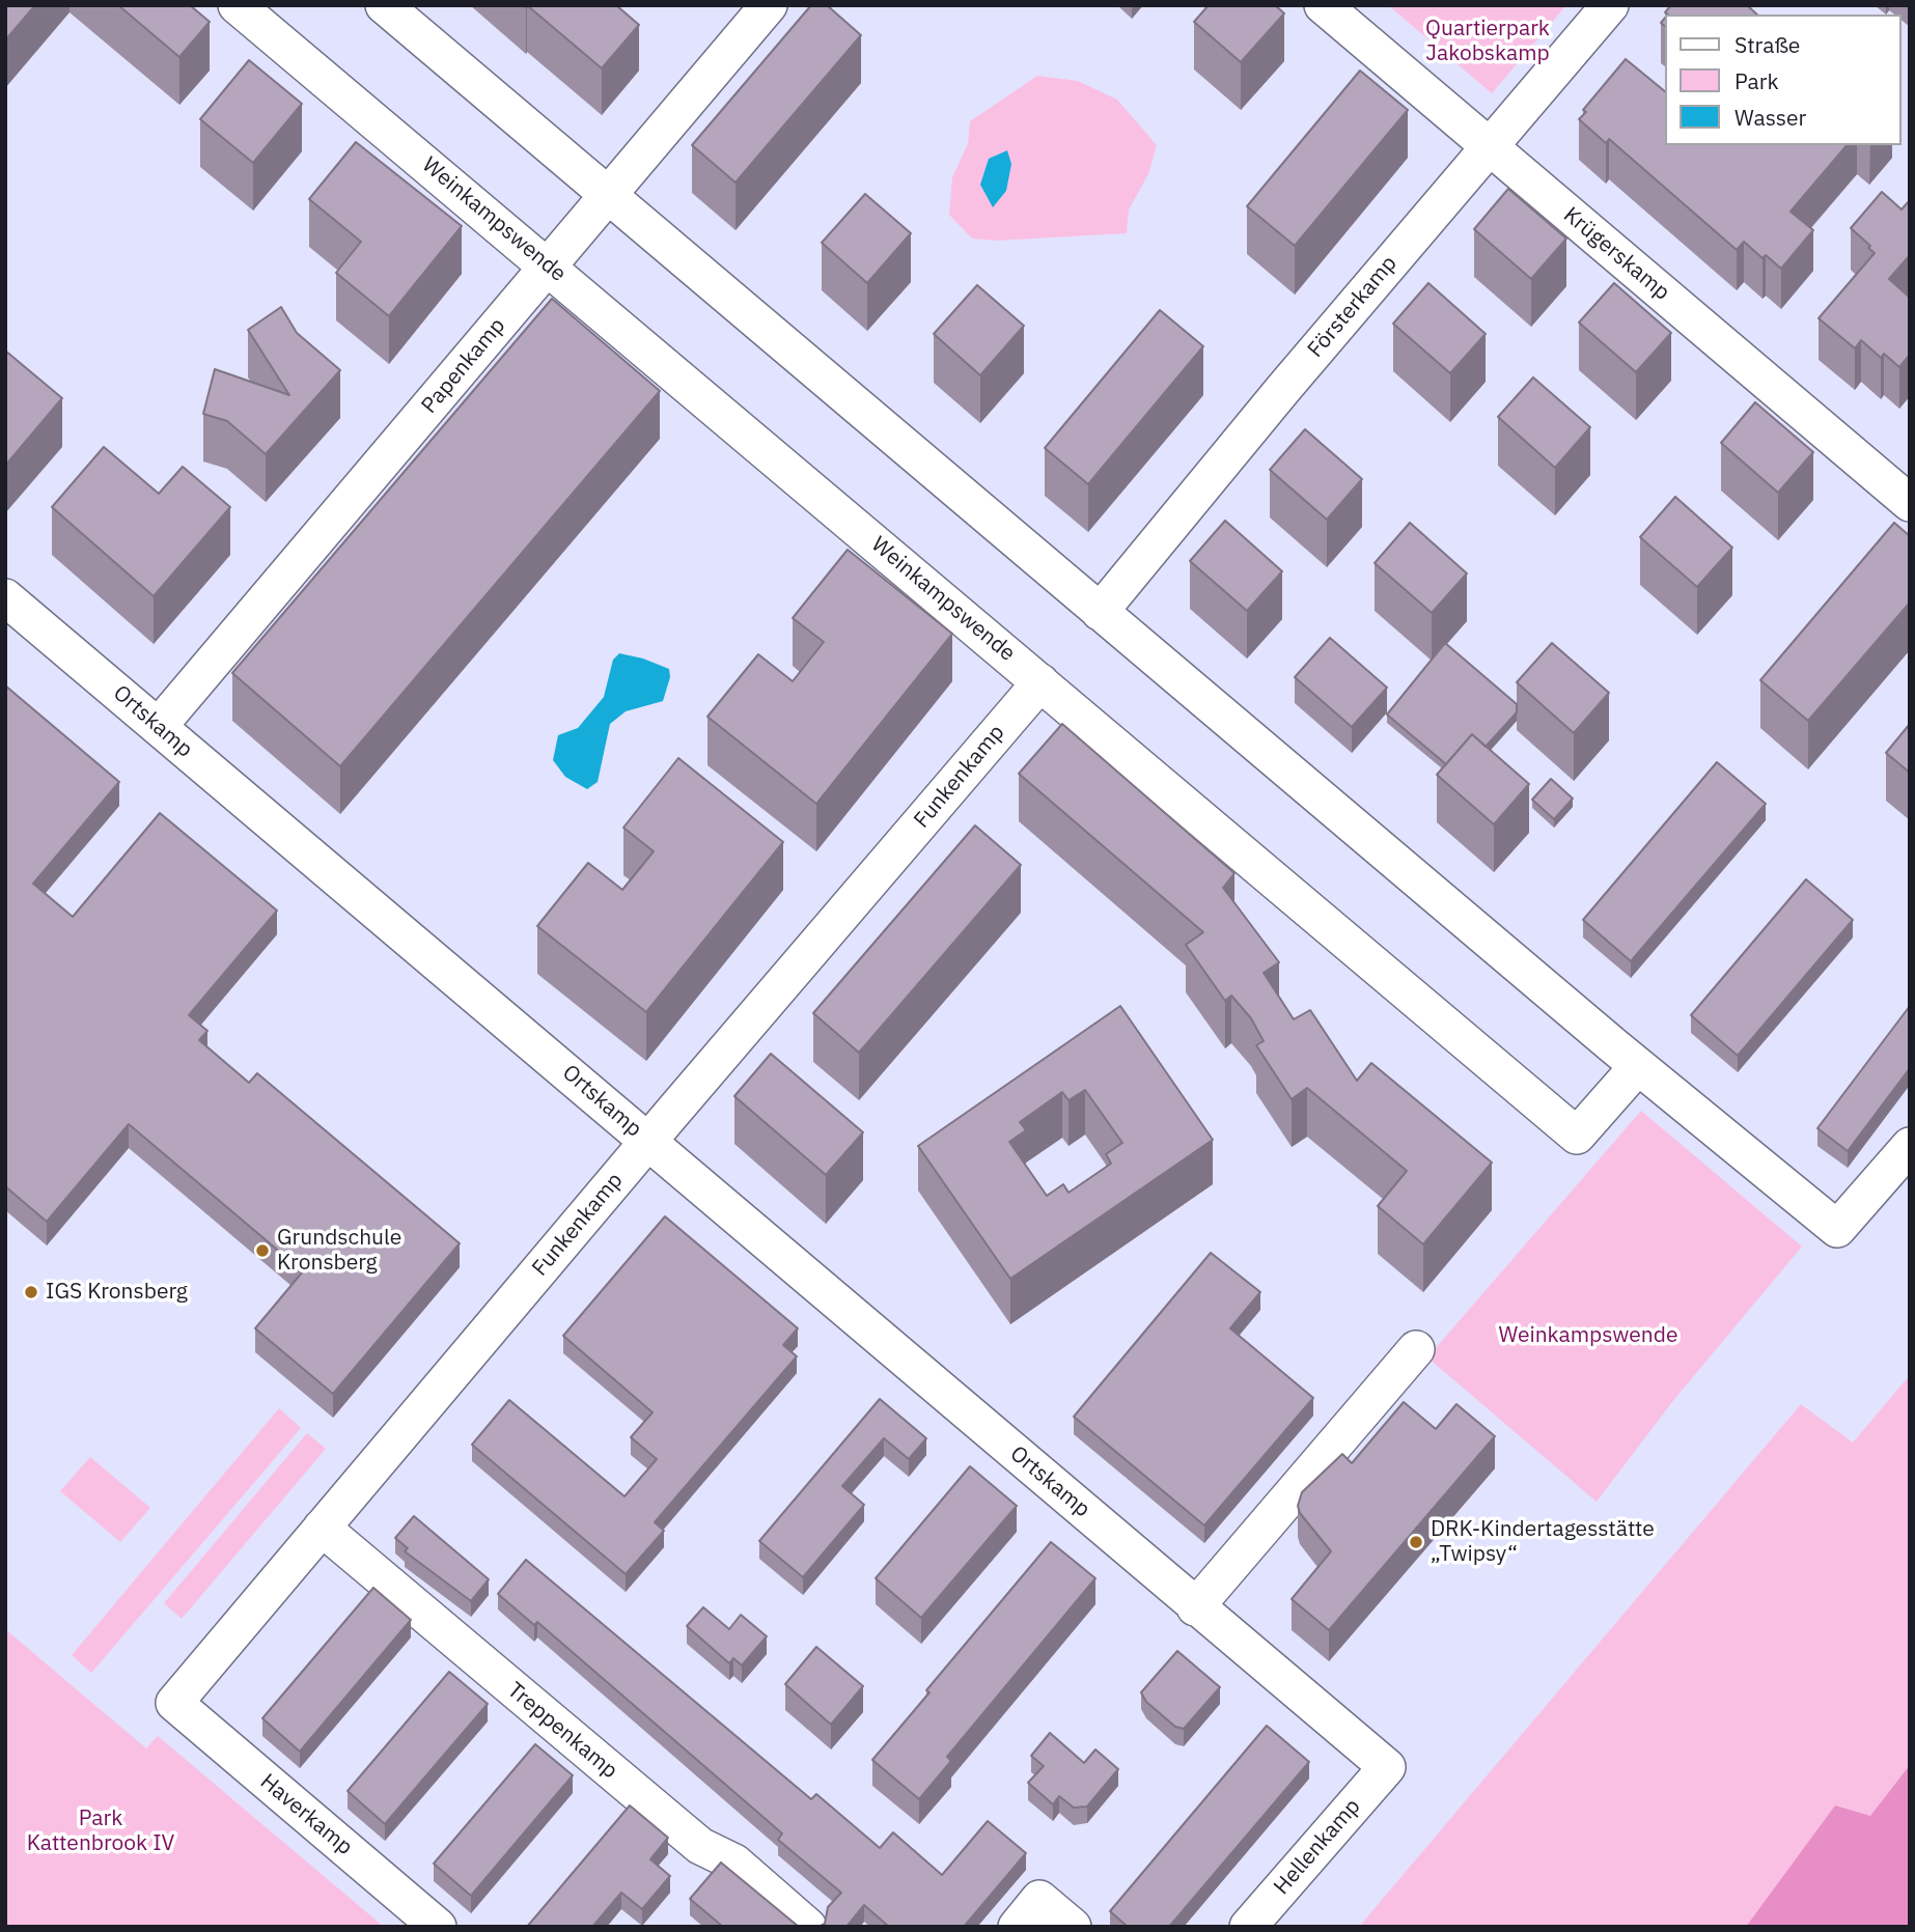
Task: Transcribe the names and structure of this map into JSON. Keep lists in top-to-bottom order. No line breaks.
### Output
{"streets":{"street":["Weinkampswende","Krügerskamp","Försterkamp","Papenkamp","Ortskamp","Funkenkamp","Treppenkamp","Haverkamp","Hellenkamp"]},"crossings":[["Weinkampswende","Papenkamp"],["Weinkampswende","Funkenkamp"],["Krügerskamp","Försterkamp"],["Papenkamp","Ortskamp"],["Ortskamp","Funkenkamp"],["Ortskamp","Hellenkamp"],["Funkenkamp","Treppenkamp"],["Funkenkamp","Haverkamp"]],"parks":["Quartierpark Jakobskamp","Weinkampswende","Park Kattenbrook IV"],"places":["Grundschule Kronsberg","IGS Kronsberg","DRK-Kindertagesstätte „Twipsy“"],"legend":["Straße","Park","Wasser"]}
